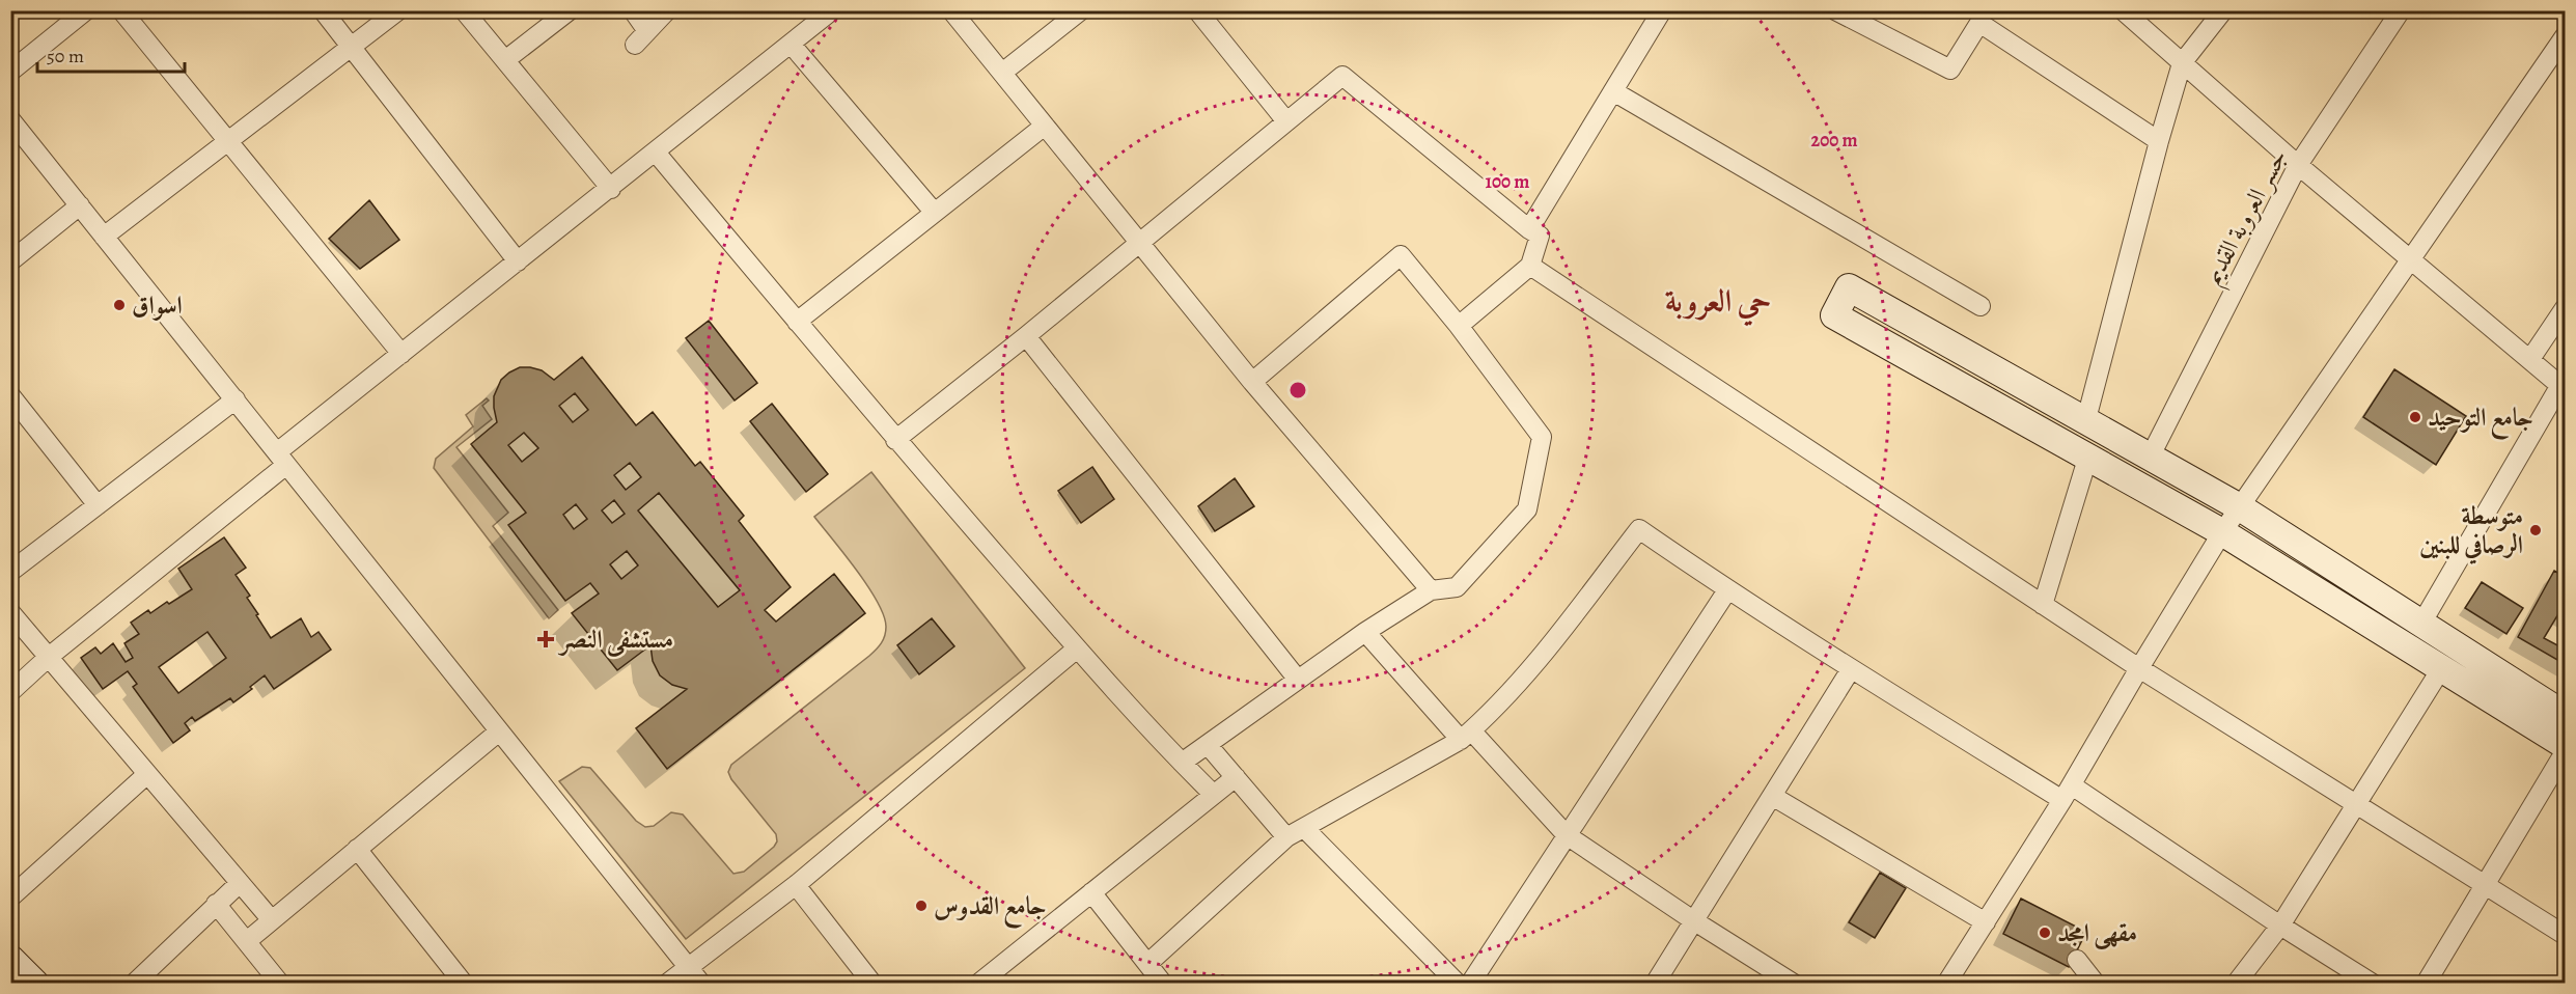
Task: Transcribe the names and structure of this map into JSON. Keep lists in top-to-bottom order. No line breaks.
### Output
{"streets":{"street":["جسر العروبة القديم"]},"districts":["حي العروبة"],"places":{"other":["اسواق","جامع التوحيد","متوسطة الرصافي للبنين","جامع القدوس","مقهى امجد"],"health":["مستشفى النصر"]},"scale_bar":"50 m","rings":["200 m","100 m"]}
